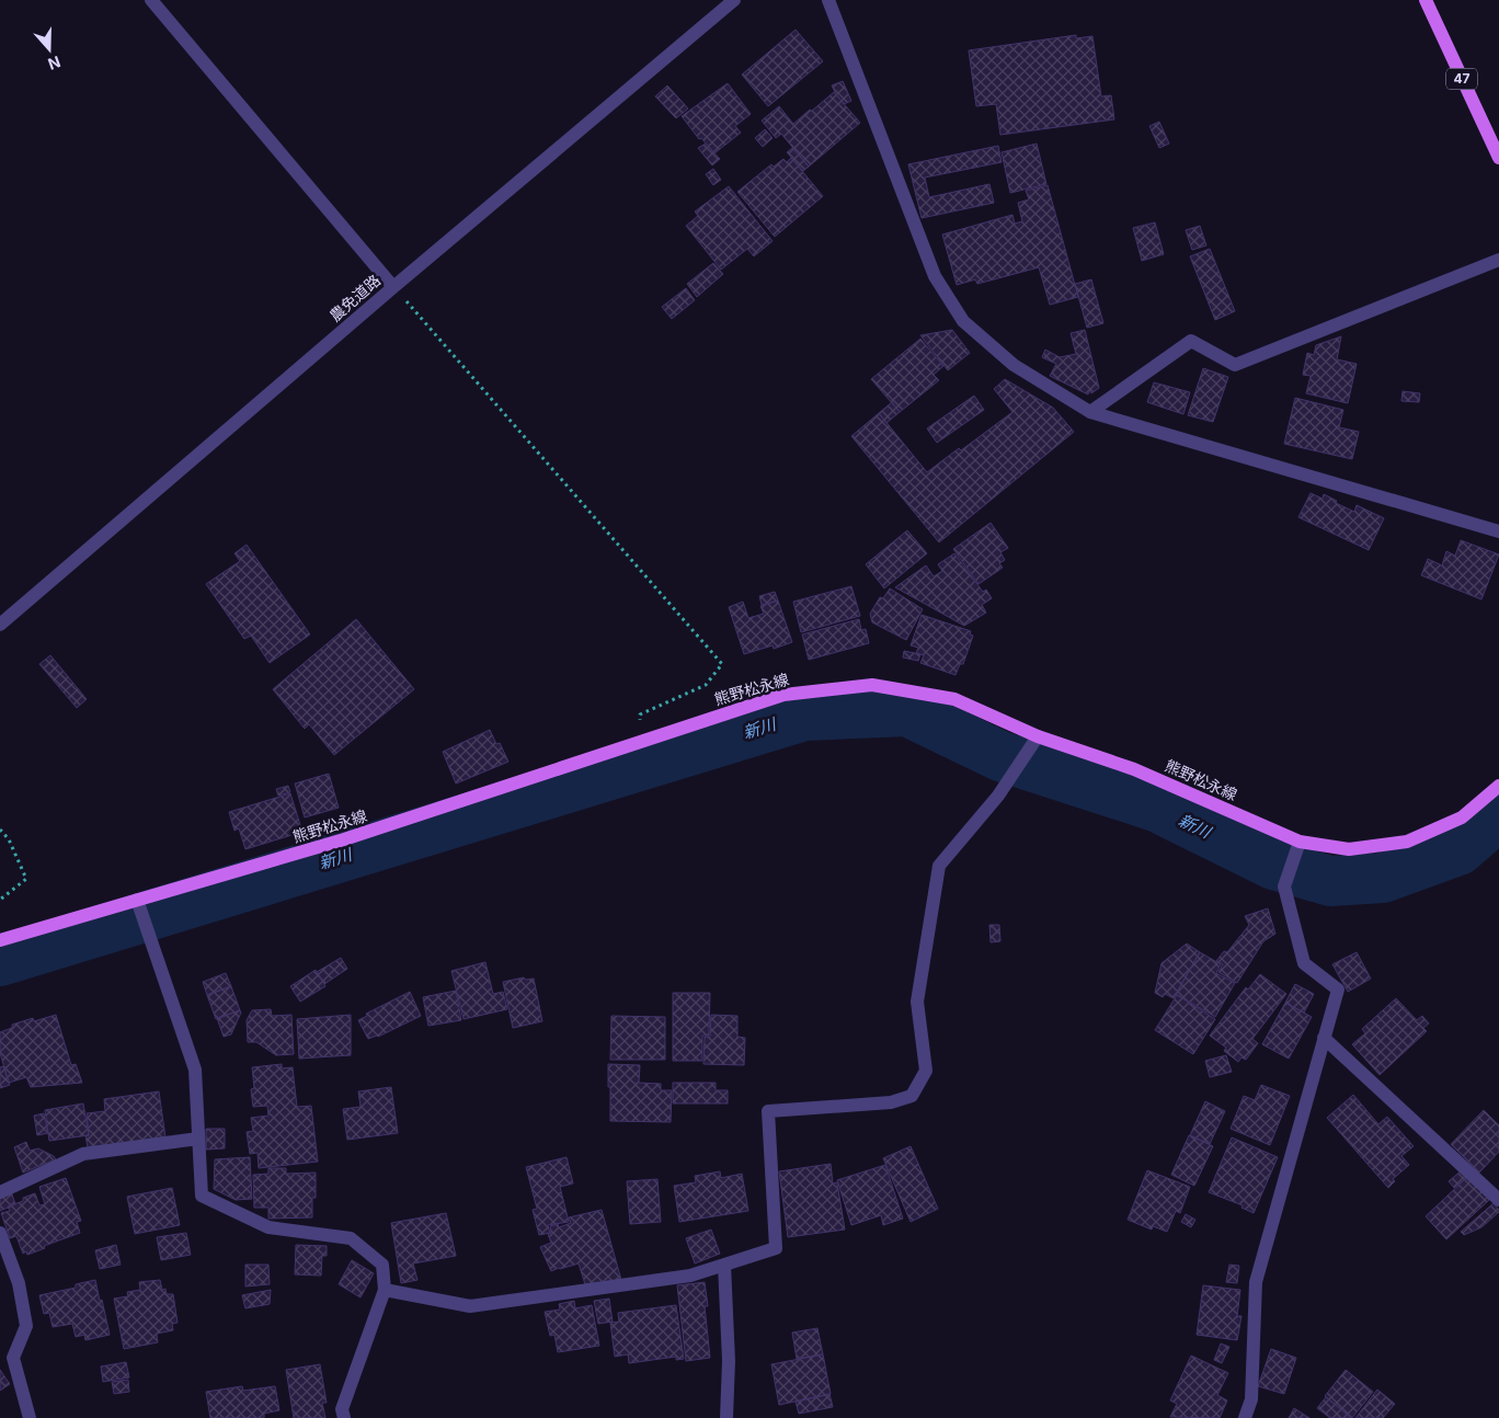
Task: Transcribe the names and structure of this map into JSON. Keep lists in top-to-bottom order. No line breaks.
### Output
{"streets":{"main road":["47","熊野松永線"],"street":["農免道路"]},"water":["新川"],"north":"bottom"}
